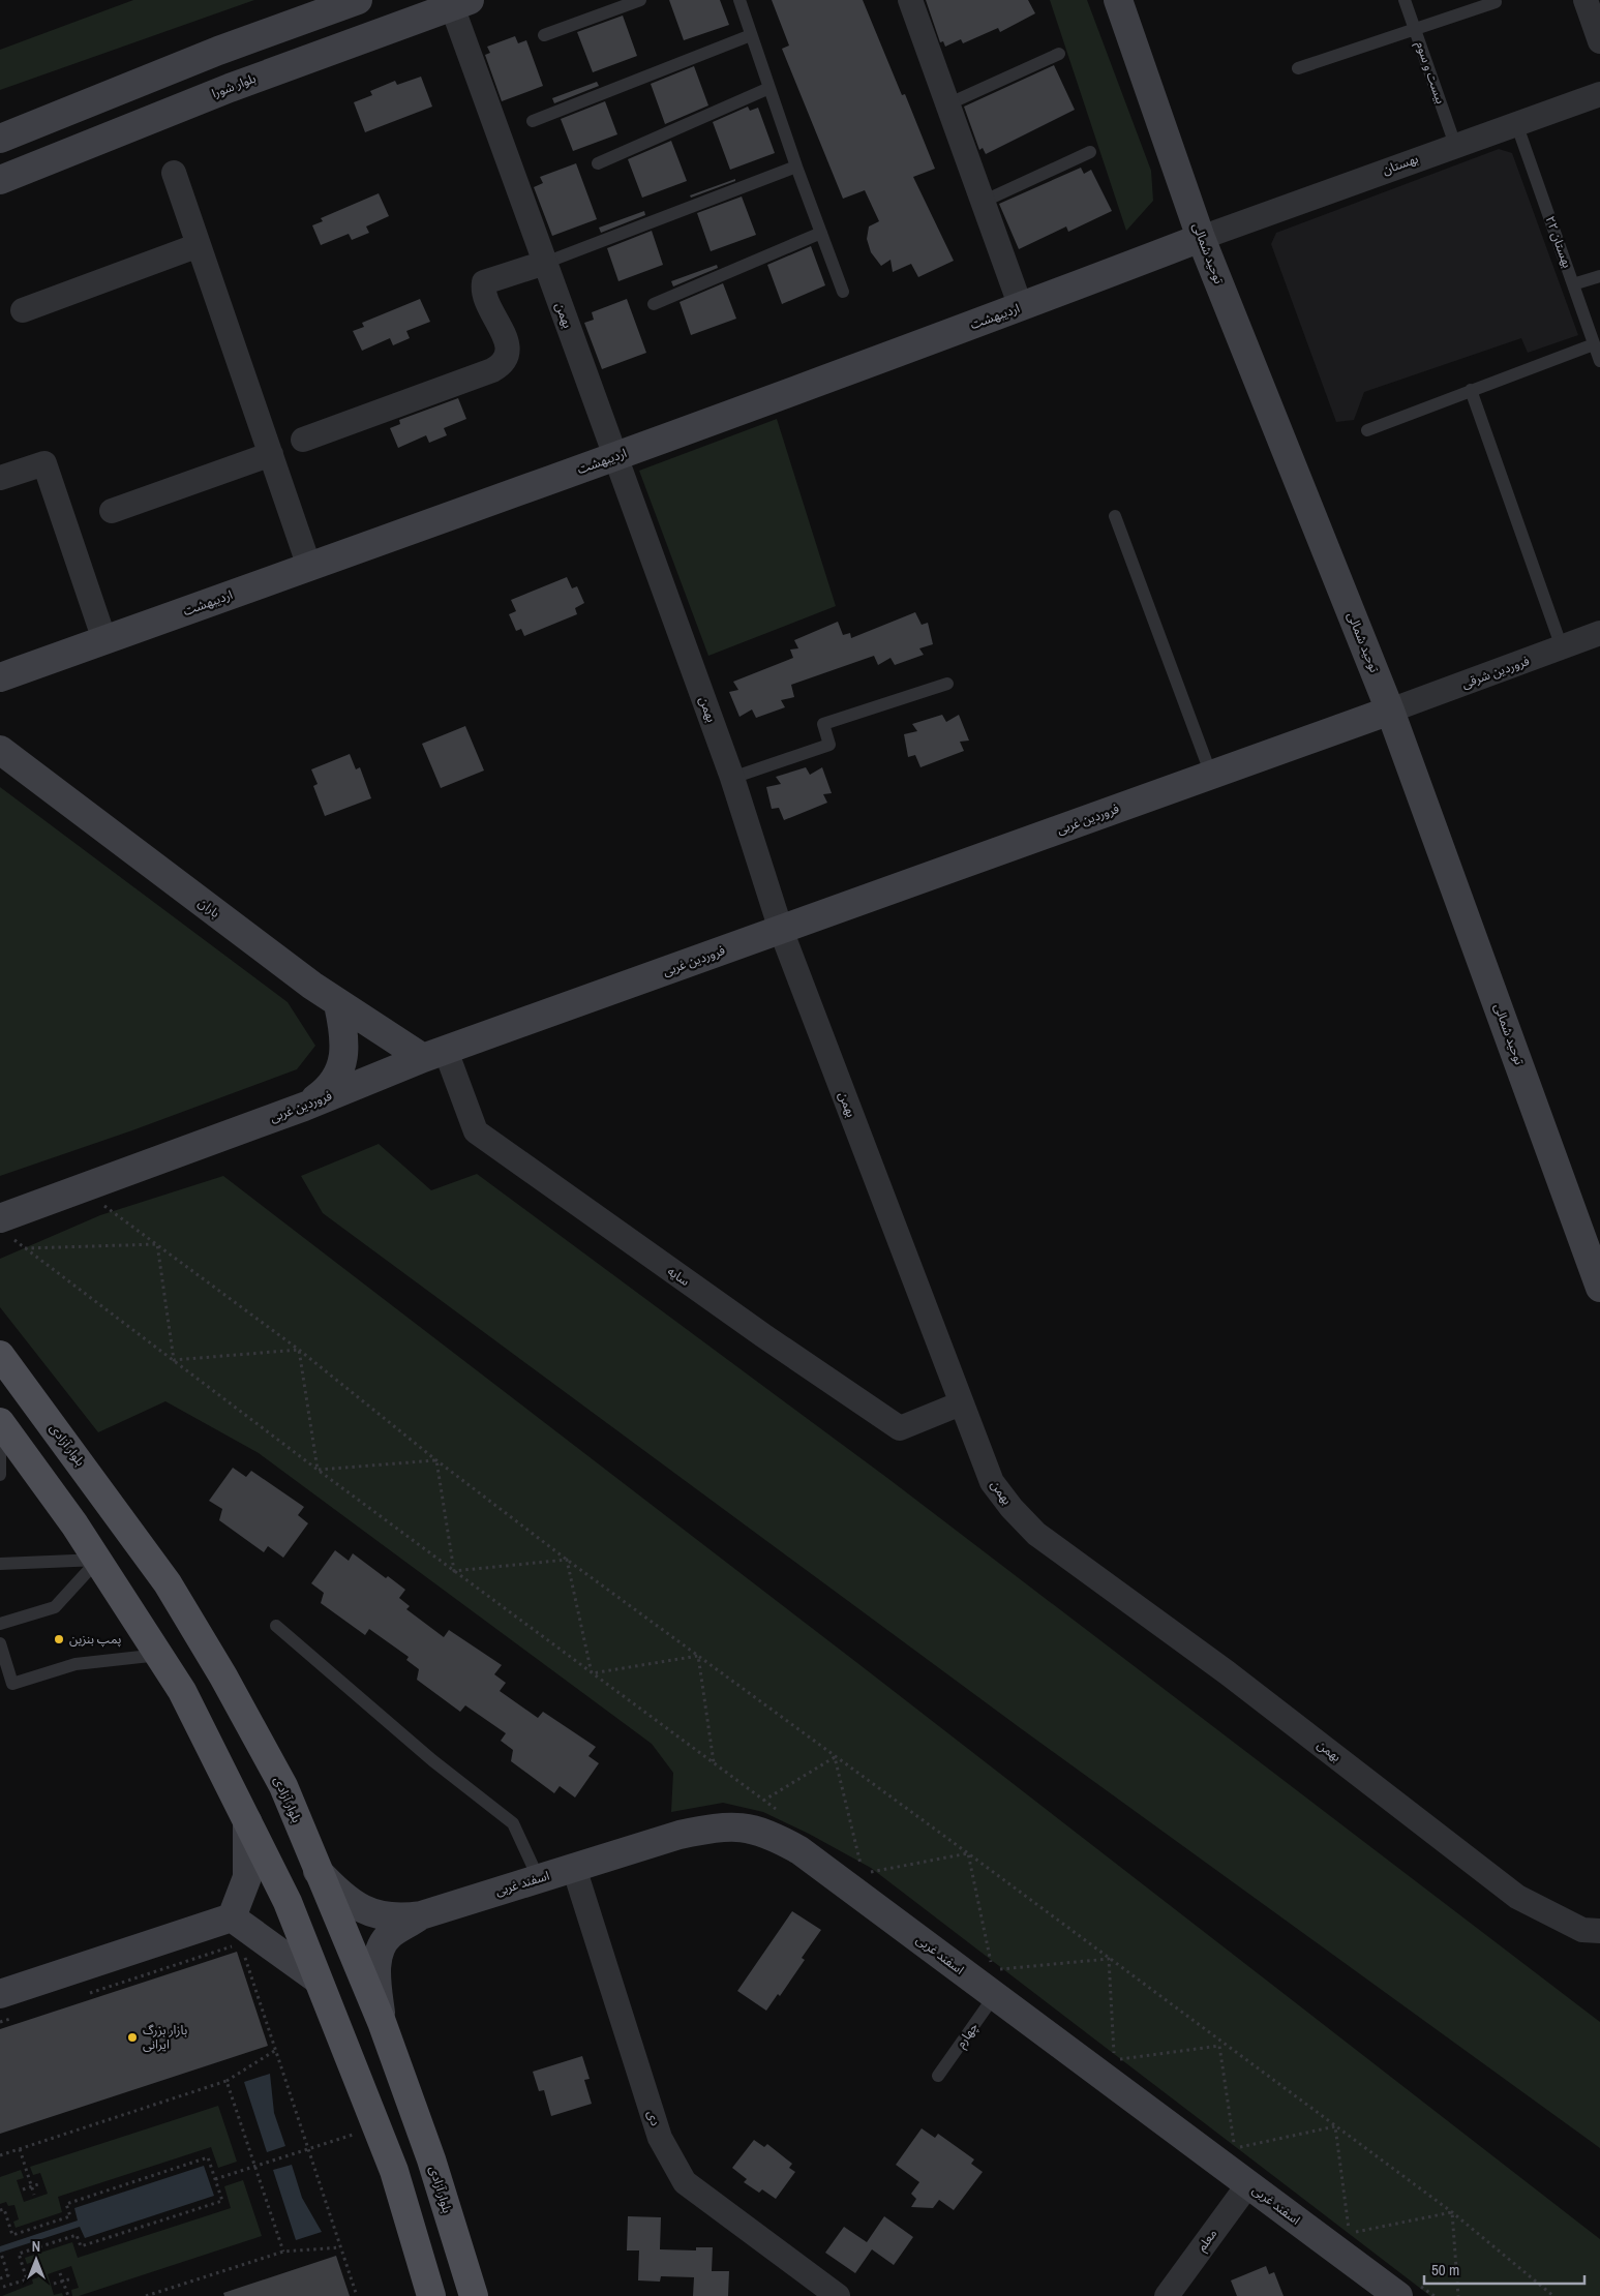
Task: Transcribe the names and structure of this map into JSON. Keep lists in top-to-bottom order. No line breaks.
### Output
{"streets":{"main road":["بلوار آزادی"],"street":["بلوار شورا","بهستان","توحید شمالی","بهمن","اردیبهشت","فروردین شرقی","فروردین غربی","باران","سایه","اسفند غربی","دی","معلم"],"lane":["بیست و سوم","بهستان ۲۲","چهارم"]},"crossings":[["بیست و سوم","بهستان"],["بلوار شورا","بهمن"],["بهستان","بهستان ۲۲"],["بهستان","توحید شمالی"],["بهستان","اردیبهشت"],["توحید شمالی","اردیبهشت"],["توحید شمالی","فروردین شرقی"],["توحید شمالی","فروردین غربی"],["بهمن","اردیبهشت"],["بهمن","فروردین غربی"],["بهمن","سایه"],["فروردین شرقی","فروردین غربی"],["فروردین غربی","باران"],["فروردین غربی","سایه"],["باران","سایه"],["اسفند غربی","چهارم"],["اسفند غربی","دی"],["اسفند غربی","معلم"]],"places":["پمپ بنزين","بازار بزرگ ایرانی"],"scale_bar":"50 m","north":"top"}
